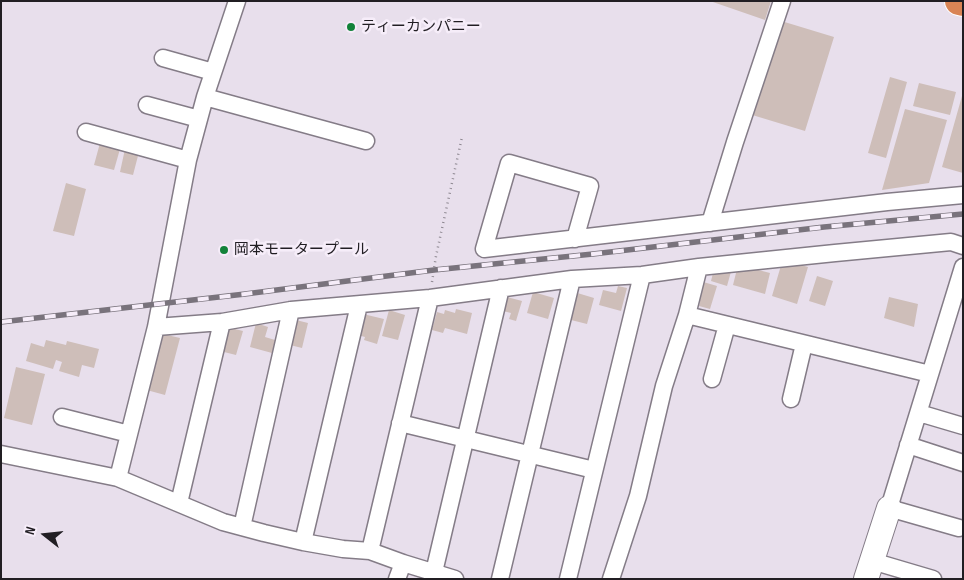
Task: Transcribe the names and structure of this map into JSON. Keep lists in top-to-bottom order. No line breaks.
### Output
{"places":["ティーカンパニー","岡本モータープール"],"north":"left"}
